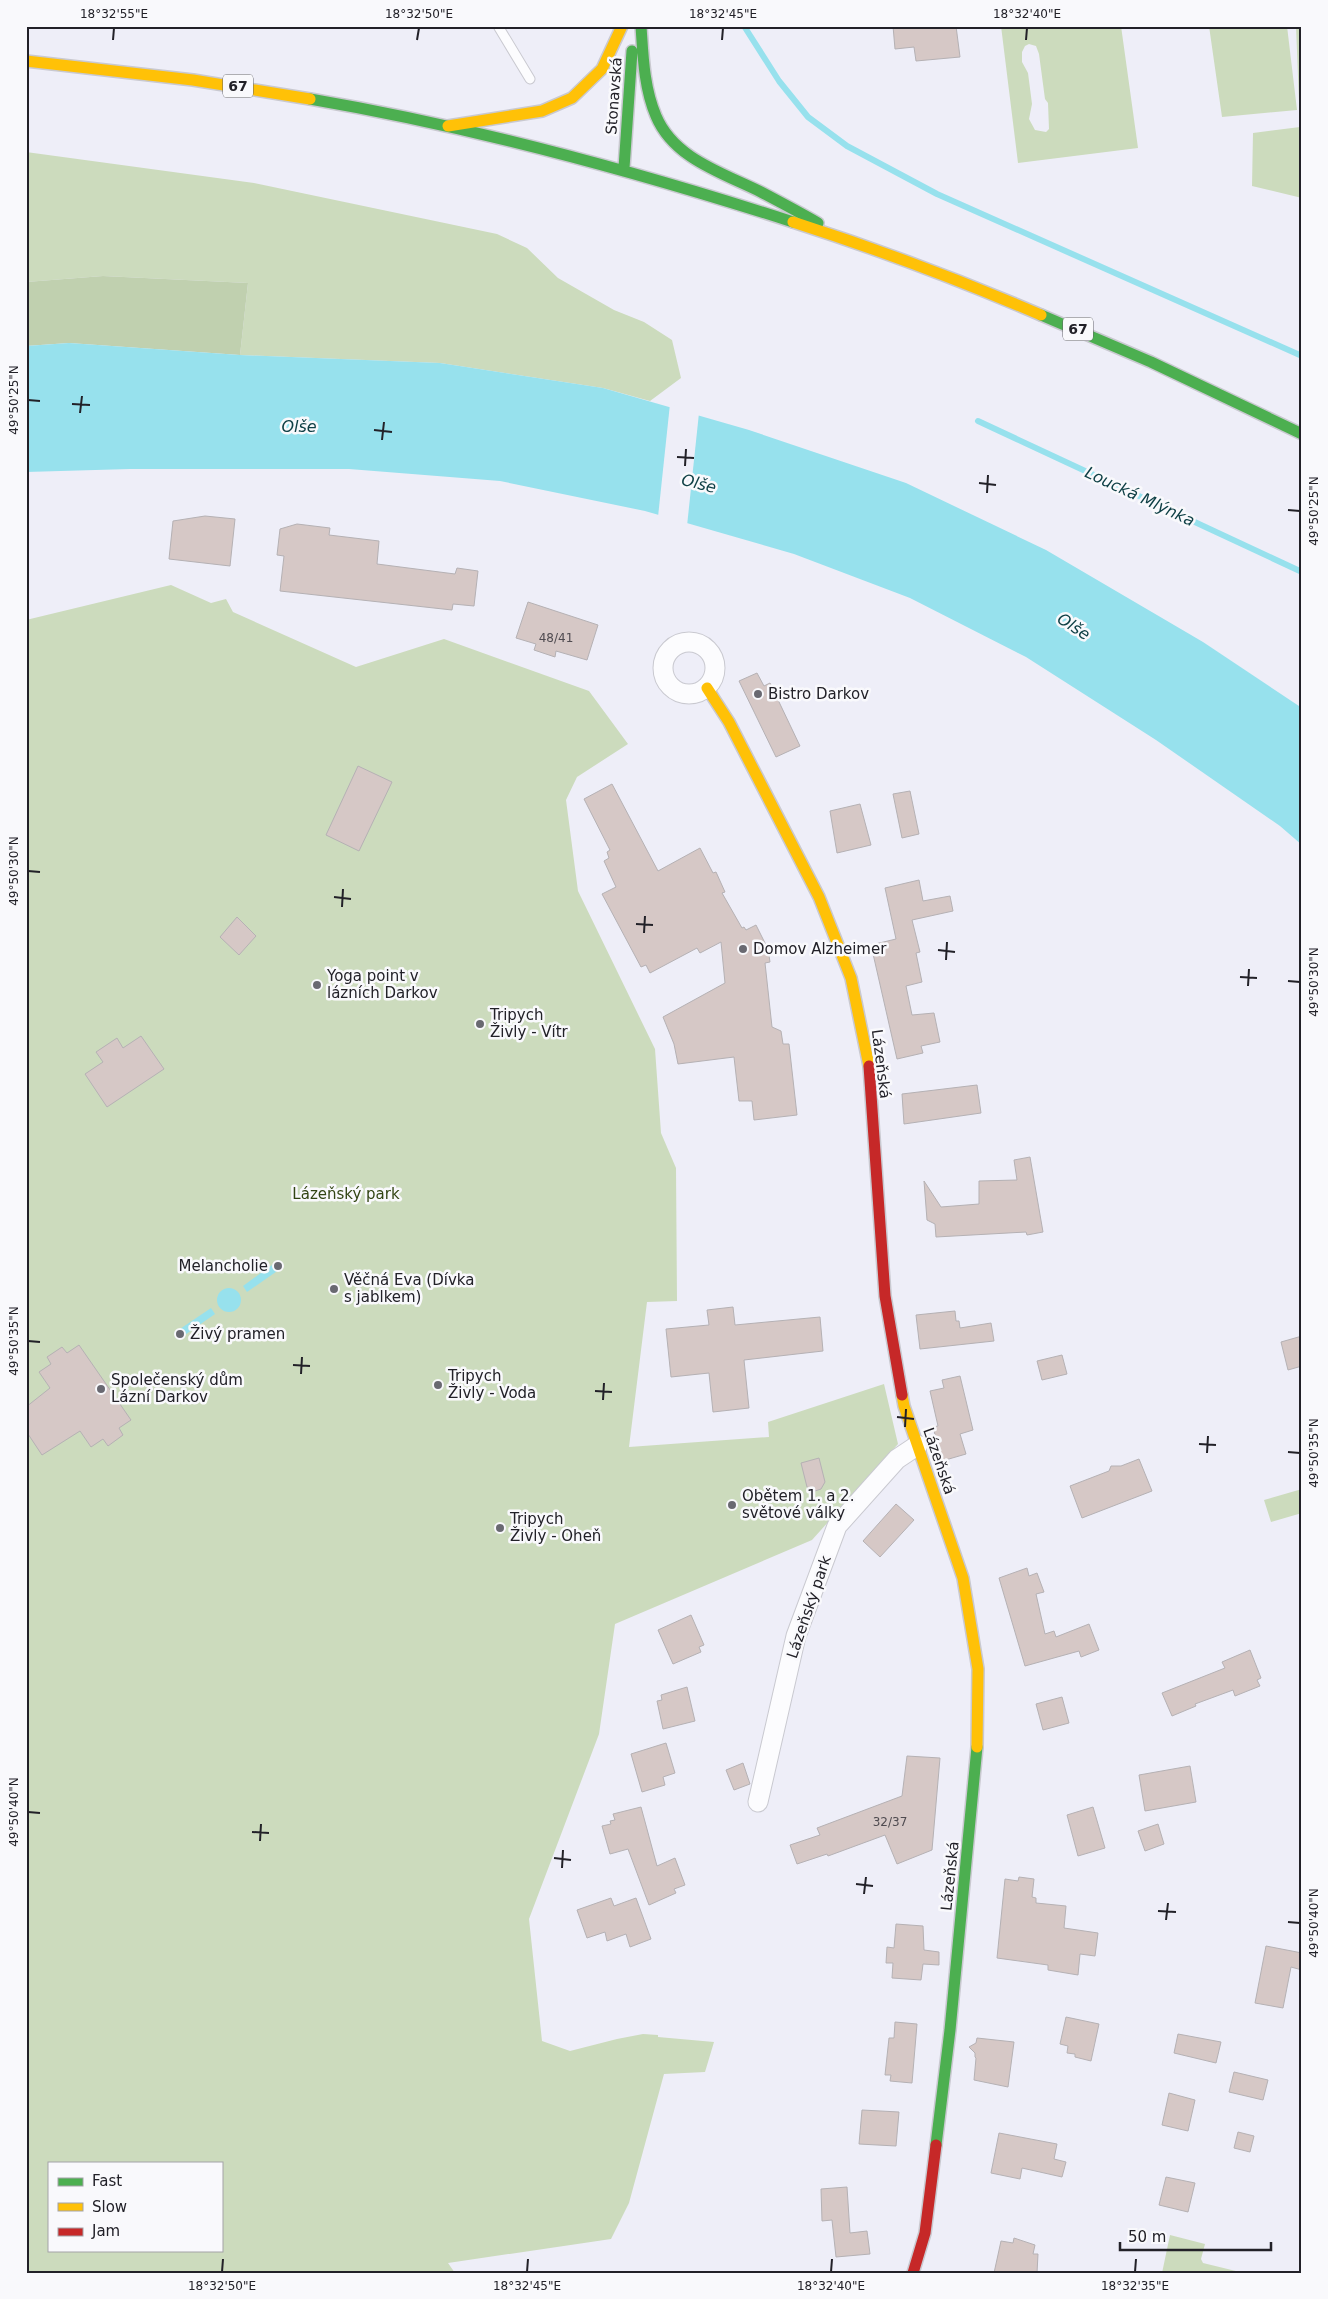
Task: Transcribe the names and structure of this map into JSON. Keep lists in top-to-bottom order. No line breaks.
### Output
{"streets":{"street":["67","Stonavská","Lázeňská","Lázeňský park"]},"crossings":[["67","Stonavská"],["Lázeňská","Lázeňský park"]],"water":["Olše","Loucká Mlýnka"],"parks":["Lázeňský park"],"places":["Bistro Darkov","Domov Alzheimer","Yoga point v lázních Darkov","Tripych Živly - Vítr","Melancholie","Věčná Eva (Dívka s jablkem)","Živý pramen","Tripych Živly - Voda","Společenský dům Lázní Darkov","Obětem 1. a 2. světové války","Tripych Živly - Oheň"],"house_numbers":["48/41","32/37"],"legend":["Fast","Slow","Jam"],"scale_bar":"50 m","coordinates":["18°32'55\"E","18°32'50\"E","18°32'45\"E","18°32'40\"E","49°50'25\"N","49°50'30\"N","49°50'35\"N","49°50'40\"N","18°32'35\"E"]}
